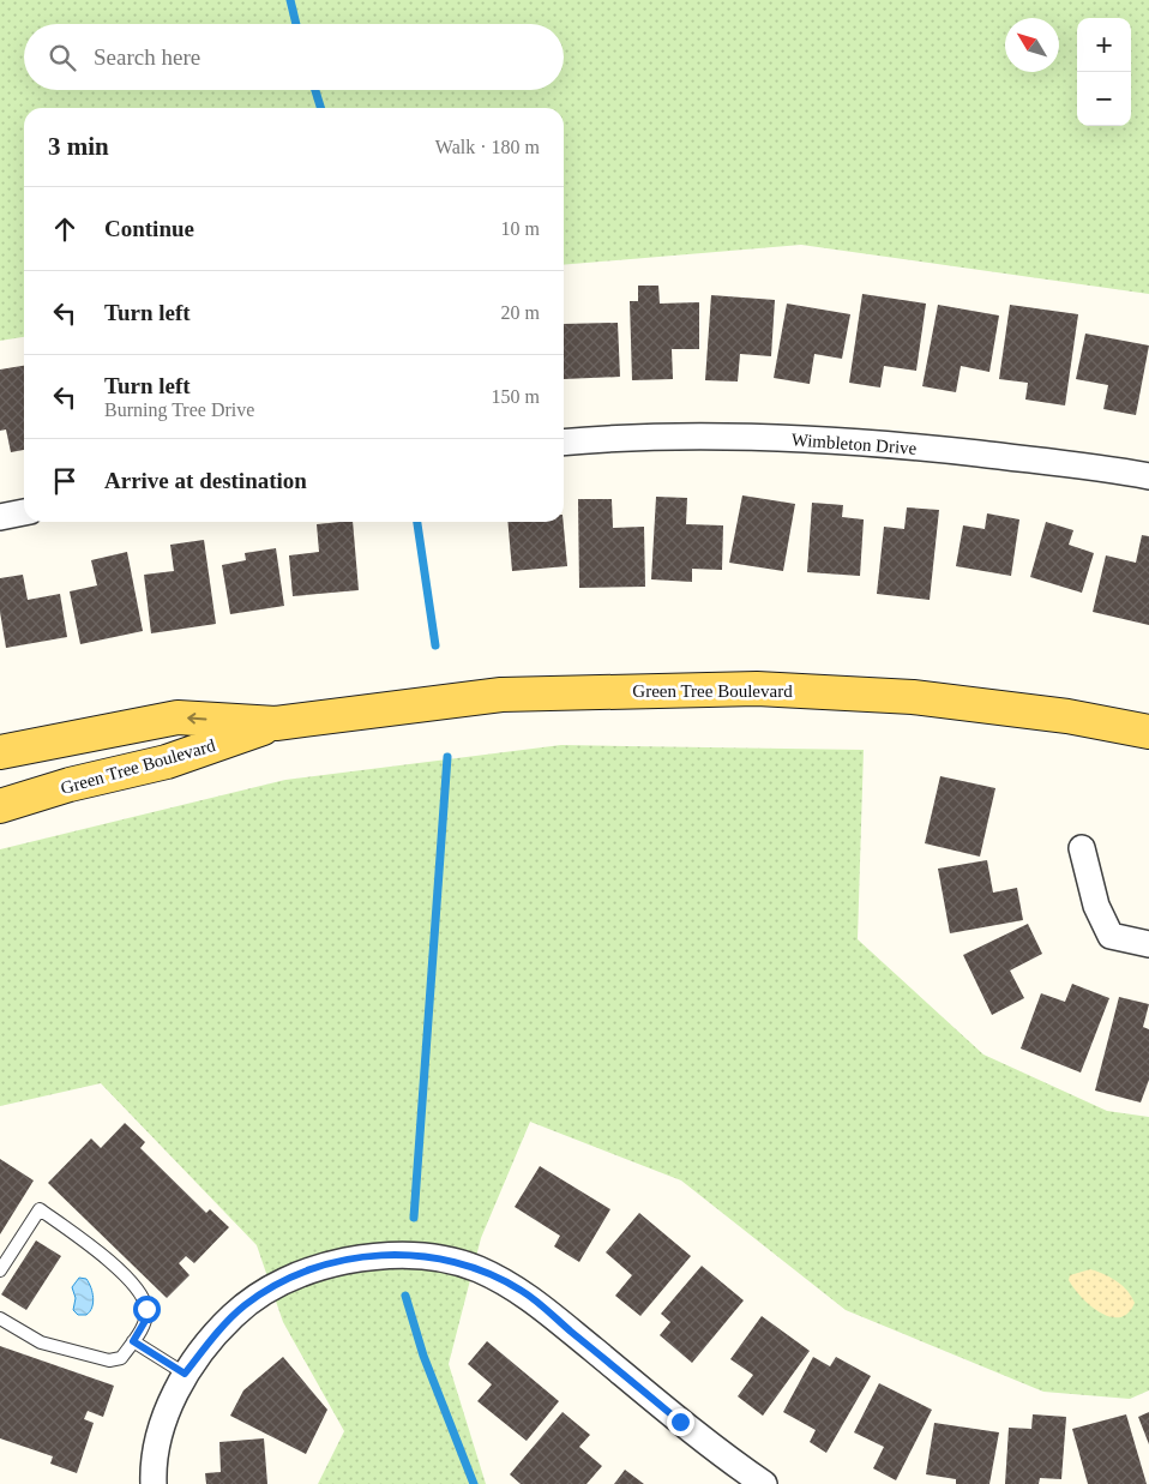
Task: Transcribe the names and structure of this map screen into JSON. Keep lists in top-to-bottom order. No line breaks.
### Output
{"streets":{"main road":["Green Tree Boulevard"],"street":["Wimbleton Drive"]},"north":"top left","page":{"map_buttons":["+","−"],"search":"Search here","heading":["3 min","Walk · 180 m"],"list":[["Continue","10 m"],["Turn left","20 m"],["Turn left","Burning Tree Drive","150 m"],"Arrive at destination"]}}
